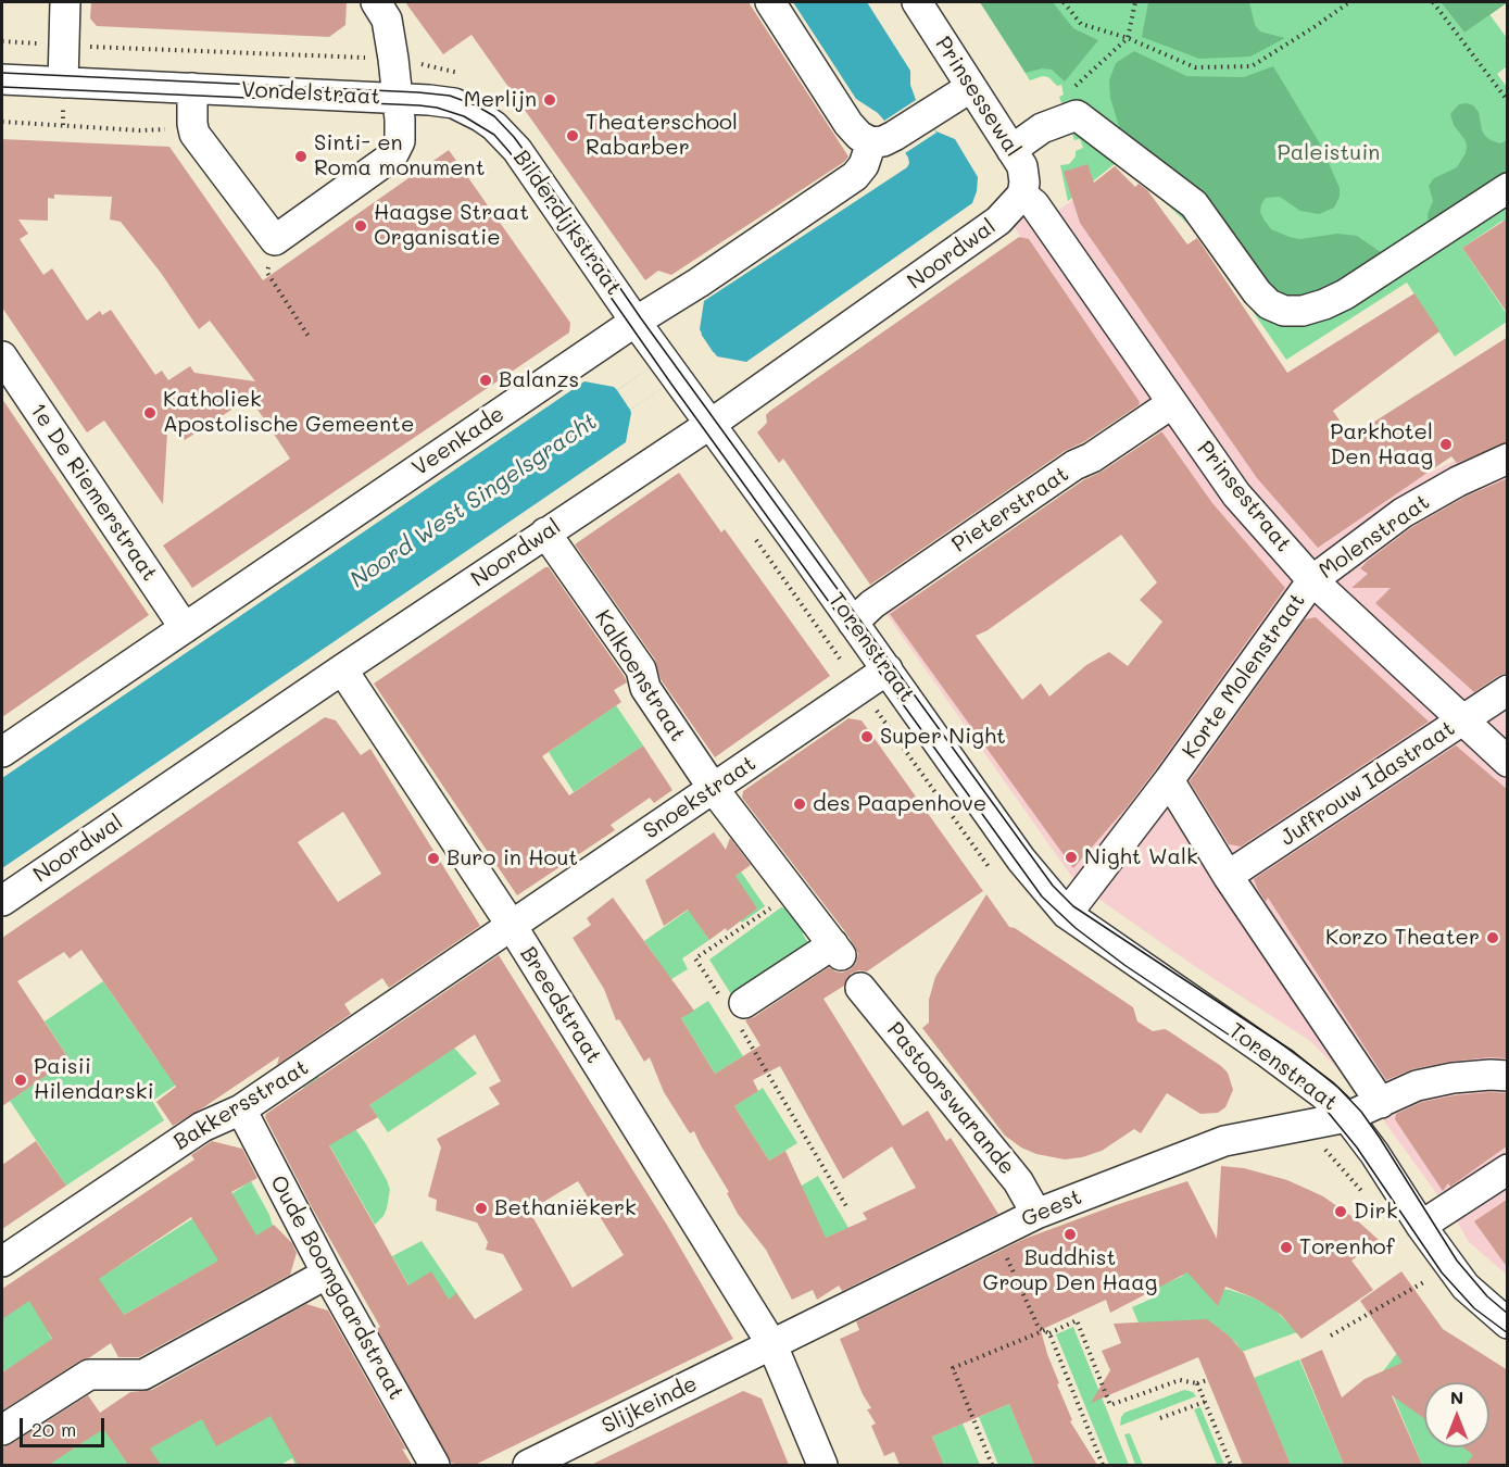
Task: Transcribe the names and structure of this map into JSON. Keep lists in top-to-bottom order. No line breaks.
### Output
{"streets":{"street":["Vondelstraat","Prinsessewal","Bilderdijkstraat","Noordwal","Veenkade","1e De Riemerstraat","Prinsestraat","Pieterstraat","Molenstraat","Torenstraat","Kalkoenstraat","Korte Molenstraat","Juffrouw Idastraat","Snoekstraat","Breedstraat","Pastoorswarande","Bakkersstraat","Geest","Oude Boomgaardstraat","Slijkeinde"]},"crossings":[["Vondelstraat","Bilderdijkstraat"],["Prinsessewal","Noordwal"],["Prinsessewal","Prinsestraat"],["Bilderdijkstraat","Veenkade"],["Bilderdijkstraat","Torenstraat"],["Noordwal","Prinsestraat"],["Noordwal","Torenstraat"],["Noordwal","Kalkoenstraat"],["Noordwal","Breedstraat"],["Veenkade","1e De Riemerstraat"],["Prinsestraat","Pieterstraat"],["Prinsestraat","Molenstraat"],["Prinsestraat","Korte Molenstraat"],["Prinsestraat","Juffrouw Idastraat"],["Pieterstraat","Torenstraat"],["Molenstraat","Korte Molenstraat"],["Torenstraat","Korte Molenstraat"],["Torenstraat","Juffrouw Idastraat"],["Torenstraat","Snoekstraat"],["Torenstraat","Geest"],["Kalkoenstraat","Snoekstraat"],["Snoekstraat","Breedstraat"],["Snoekstraat","Bakkersstraat"],["Breedstraat","Bakkersstraat"],["Breedstraat","Geest"],["Breedstraat","Slijkeinde"],["Pastoorswarande","Geest"],["Bakkersstraat","Oude Boomgaardstraat"],["Geest","Slijkeinde"]],"water":["Noord West Singelsgracht"],"parks":["Paleistuin"],"places":["Merlijn","Theaterschool Rabarber","Sinti- en Roma monument","Haagse Straat Organisatie","Balanzs","Katholiek Apostolische Gemeente","Parkhotel Den Haag","Super Night","des Paapenhove","Night Walk","Buro in Hout","Korzo Theater","Paisii Hilendarski","Bethaniëkerk","Dirk","Buddhist Group Den Haag","Torenhof"],"scale_bar":"20 m","north":"top"}
